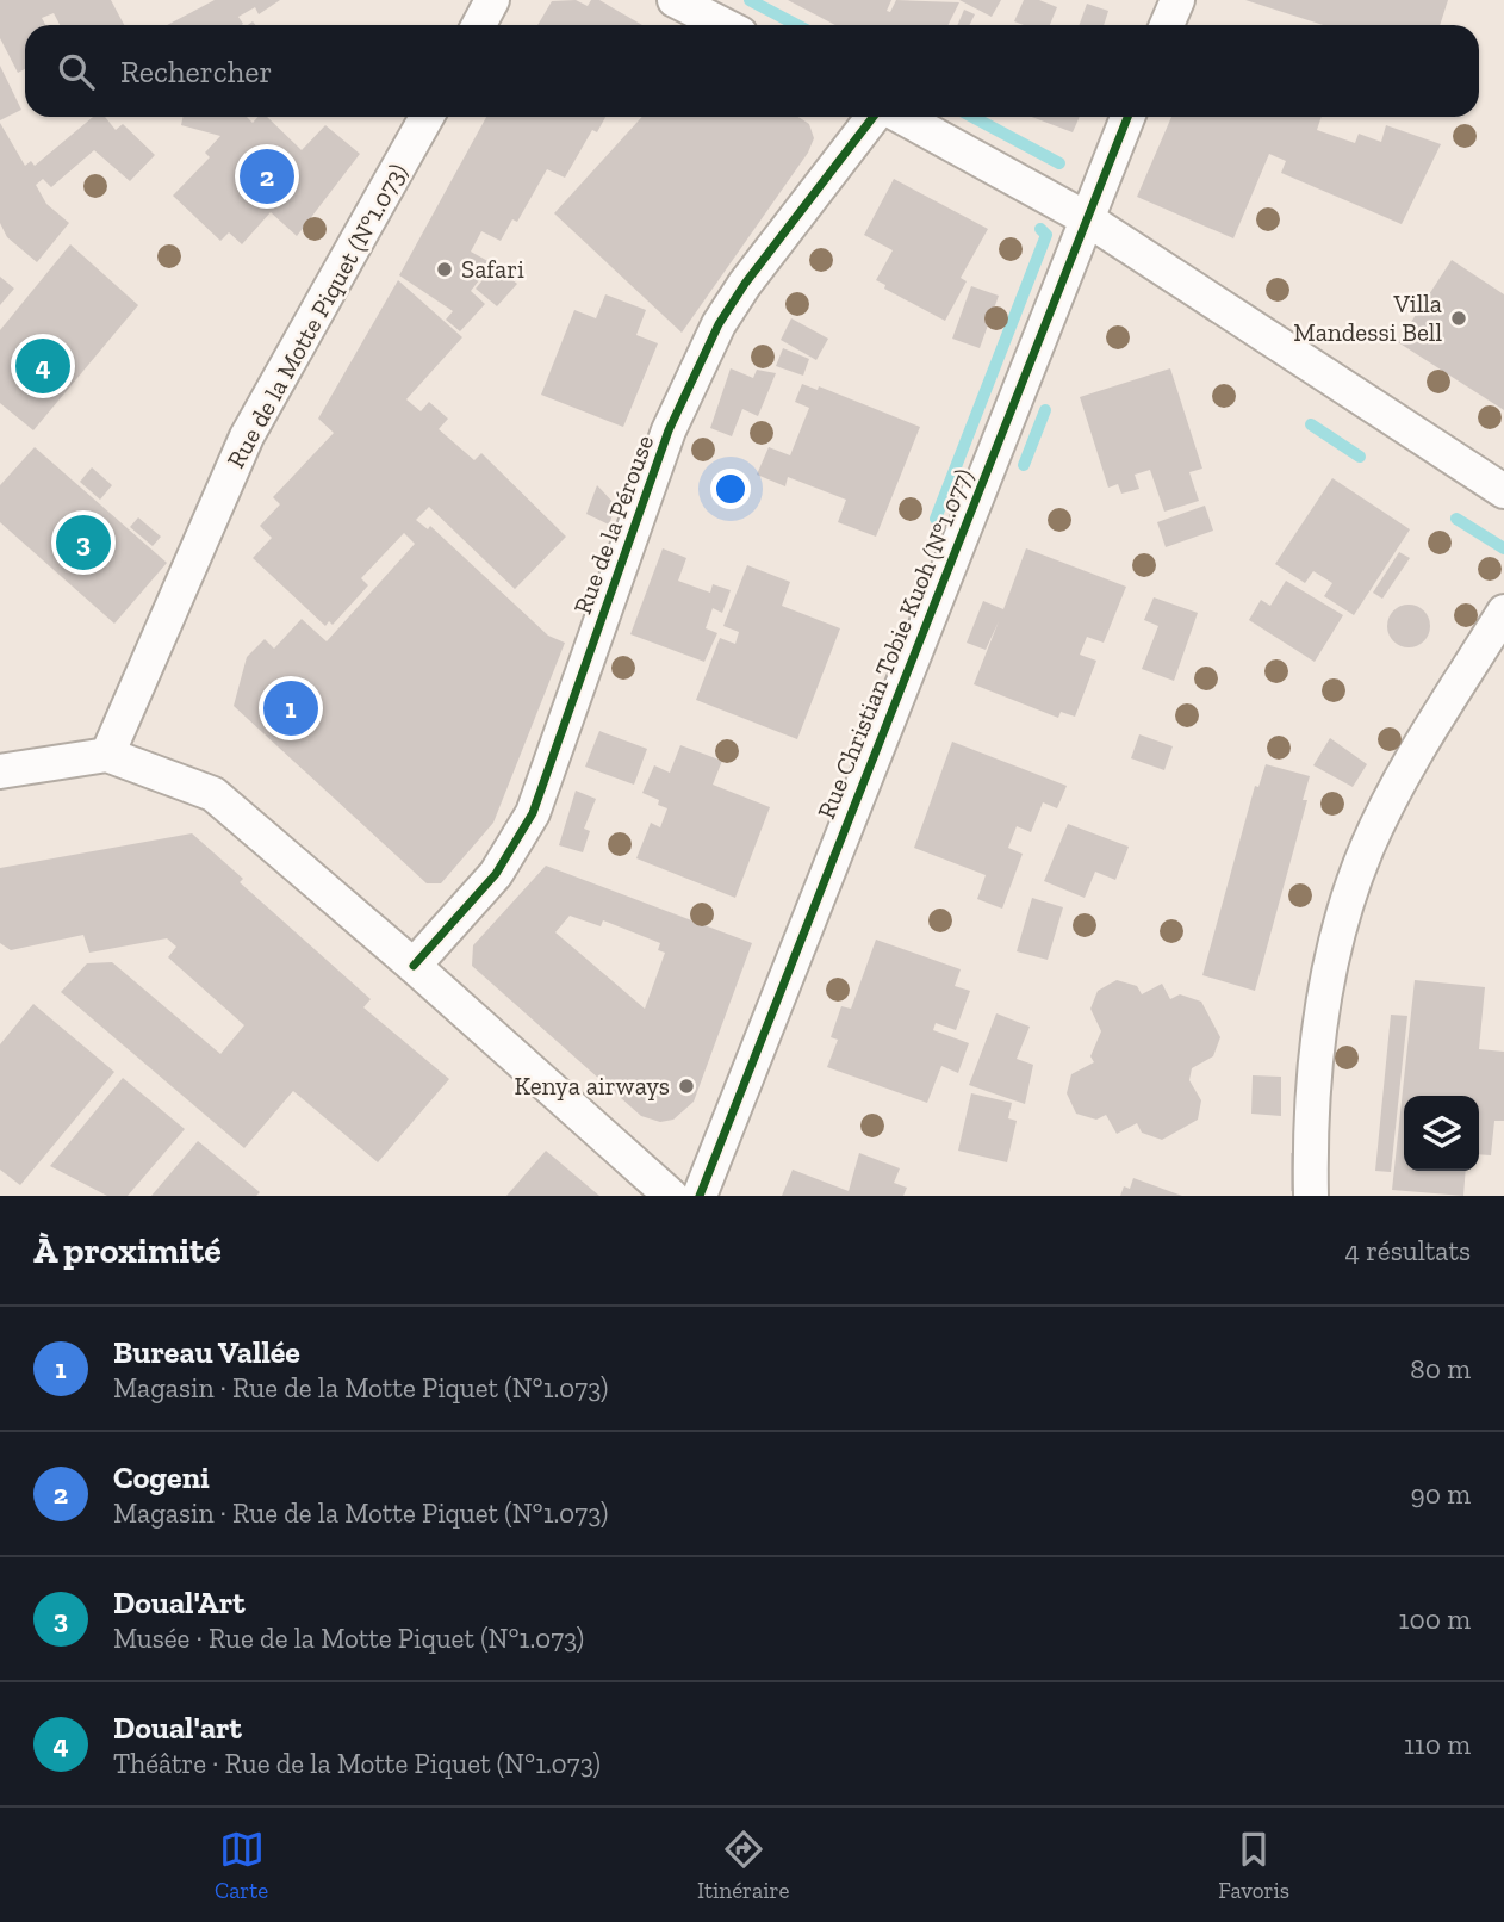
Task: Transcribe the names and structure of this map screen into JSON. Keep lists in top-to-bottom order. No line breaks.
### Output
{"streets":{"street":["Rue de la Motte Piquet (N°1.073)","Rue de la Pérouse","Rue Christian Tobie Kuoh (N°1.077)"]},"places":["Safari","Villa Mandessi Bell","Kenya airways"],"page":{"search":"Rechercher","pins":["2","4","3","1"],"heading":["À proximité","4 résultats"],"list":[{"mark":"1","name":"Bureau Vallée","note":"Magasin · Rue de la Motte Piquet (N°1.073)","value":"80 m"},{"mark":"2","name":"Cogeni","note":"Magasin · Rue de la Motte Piquet (N°1.073)","value":"90 m"},{"mark":"3","name":"Doual'Art","note":"Musée · Rue de la Motte Piquet (N°1.073)","value":"100 m"},{"mark":"4","name":"Doual'art","note":"Théâtre · Rue de la Motte Piquet (N°1.073)","value":"110 m"}],"nav":["Carte","Itinéraire","Favoris"]}}
